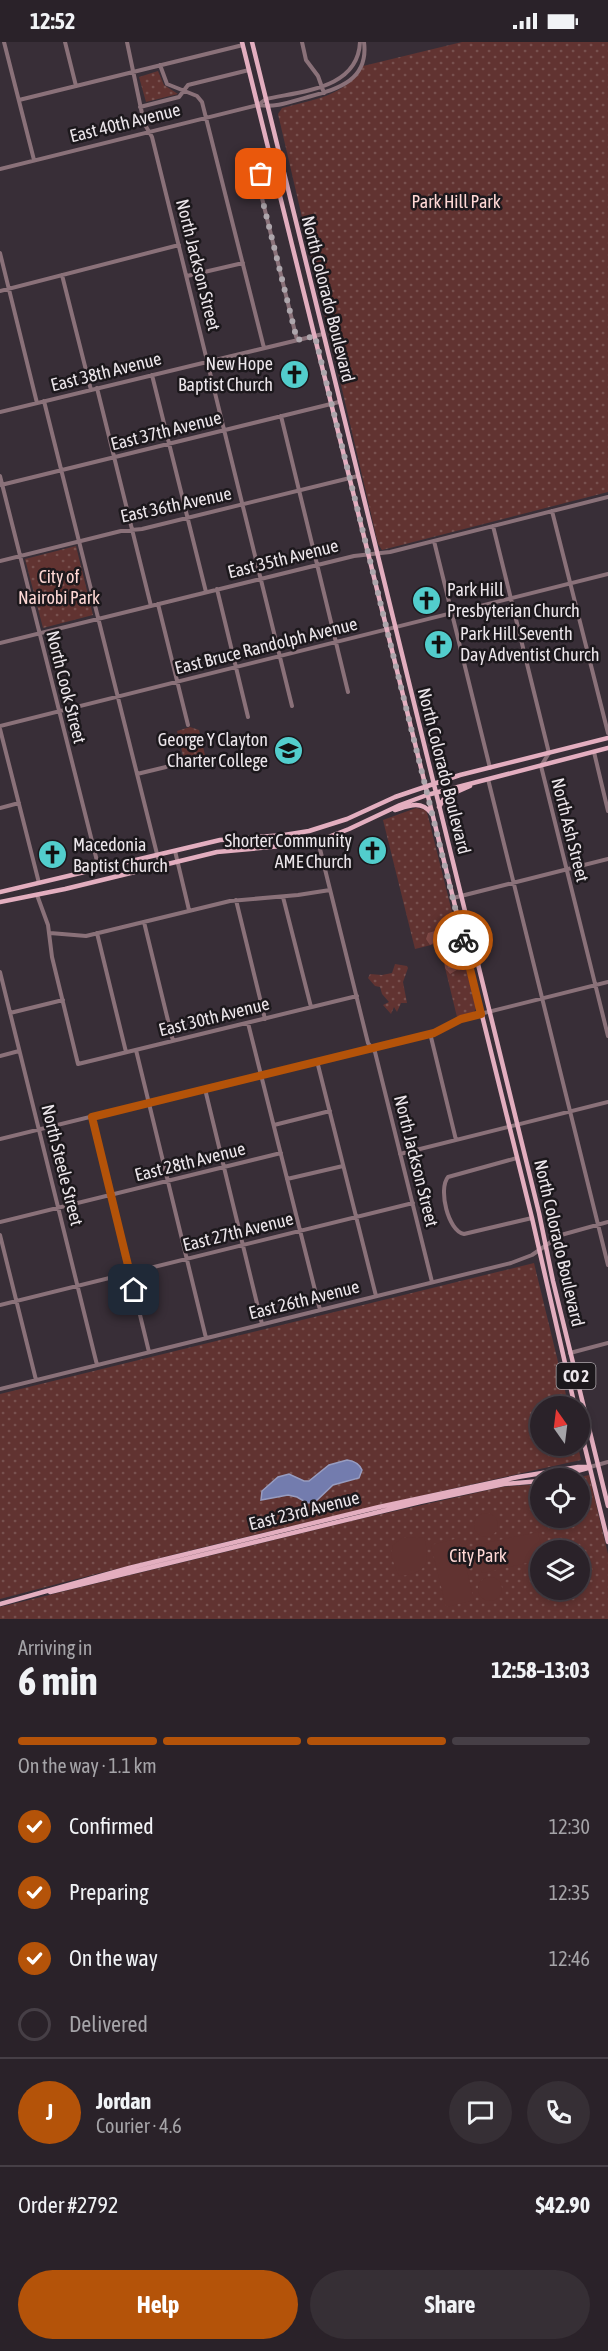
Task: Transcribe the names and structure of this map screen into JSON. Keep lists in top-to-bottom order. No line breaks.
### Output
{"streets":{"main road":["North Colorado Boulevard","CO 2","East 23rd Avenue"],"street":["East 40th Avenue","North Jackson Street","East 38th Avenue","East 37th Avenue","East 36th Avenue","East 35th Avenue","East Bruce Randolph Avenue","North Cook Street","North Ash Street","East 30th Avenue","East 28th Avenue","North Steele Street","East 27th Avenue","East 26th Avenue"]},"crossings":[["East 40th Avenue","North Jackson Street"],["East 40th Avenue","North Colorado Boulevard"],["North Jackson Street","East 38th Avenue"],["North Jackson Street","East 37th Avenue"],["North Jackson Street","East 36th Avenue"],["North Jackson Street","East 35th Avenue"],["North Jackson Street","East Bruce Randolph Avenue"],["North Jackson Street","East 30th Avenue"],["North Jackson Street","East 27th Avenue"],["North Jackson Street","East 26th Avenue"],["North Colorado Boulevard","East 38th Avenue"],["North Colorado Boulevard","East 37th Avenue"],["North Colorado Boulevard","East 36th Avenue"],["North Colorado Boulevard","East 35th Avenue"],["North Colorado Boulevard","East Bruce Randolph Avenue"],["North Colorado Boulevard","East 26th Avenue"],["North Colorado Boulevard","East 23rd Avenue"],["East 37th Avenue","North Cook Street"],["East 36th Avenue","North Cook Street"],["East 35th Avenue","North Cook Street"],["East 35th Avenue","North Ash Street"],["East Bruce Randolph Avenue","North Cook Street"],["East Bruce Randolph Avenue","North Ash Street"],["East 28th Avenue","North Steele Street"],["North Steele Street","East 27th Avenue"],["North Steele Street","East 26th Avenue"]],"parks":["Park Hill Park","City of Nairobi Park","City Park"],"places":{"church":["New Hope Baptist Church","Park Hill Presbyterian Church","Park Hill Seventh Day Adventist Church","Shorter Community AME Church","Macedonia Baptist Church"],"school or university":["George Y Clayton Charter College"]},"north":"top","page":{"status":"12:52","heading":["6 min","Arriving in","12:58–13:03"],"panel":["Jordan","Courier · 4.6","Order #2792","$42.90"],"bar":"On the way · 1.1 km","list":[["Confirmed","12:30"],["Preparing","12:35"],["On the way","12:46"],"Delivered"],"round":"J","buttons":["Help","Share"]}}
